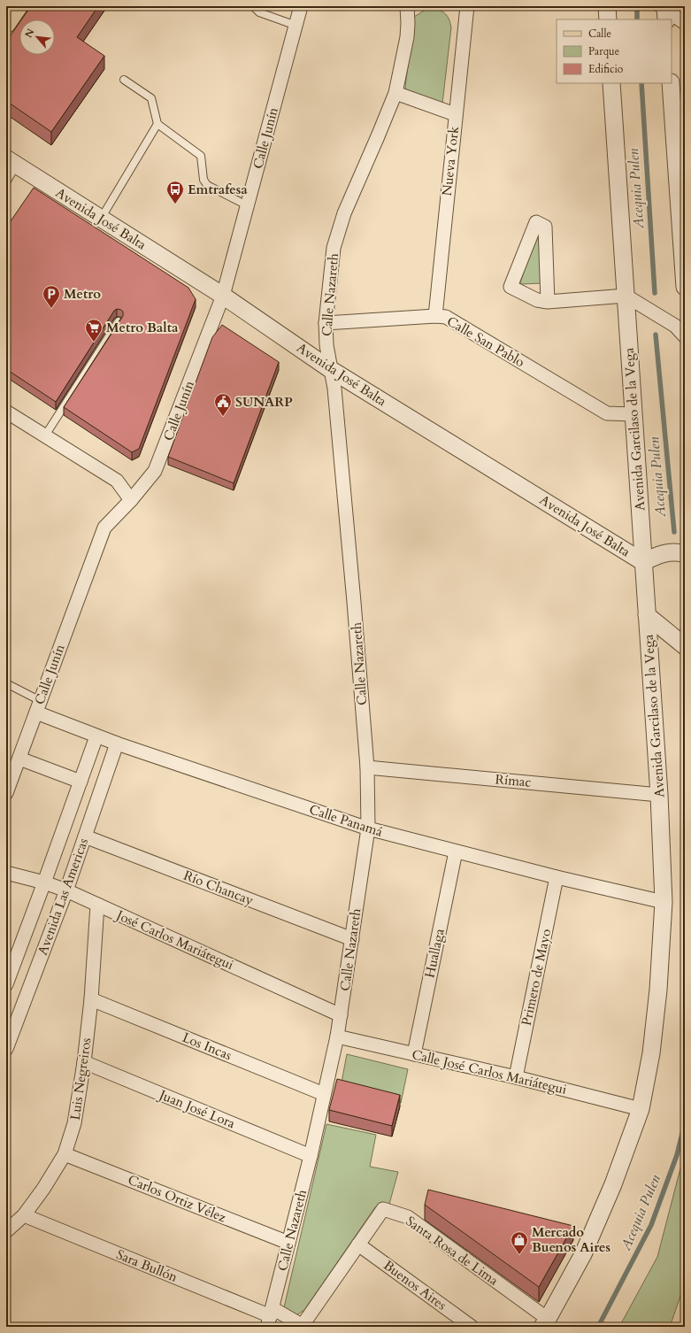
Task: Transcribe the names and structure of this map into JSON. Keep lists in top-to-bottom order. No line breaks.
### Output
{"streets":{"street":["Calle Junín","Nueva York","Avenida José Balta","Calle Nazareth","Calle San Pablo","Avenida Garcilaso de la Vega","Rímac","Calle Panamá","Río Chancay","Avenida Las Americas","José Carlos Mariátegui","Huallaga","Primero de Mayo","Los Incas","Calle José Carlos Mariátegui","Luis Negreiros","Juan José Lora","Carlos Ortiz Vélez","Santa Rosa de Lima","Sara Bullón","Buenos Aires"]},"crossings":[["Calle Junín","Avenida José Balta"],["Calle Junín","Calle Panamá"],["Nueva York","Calle San Pablo"],["Avenida José Balta","Calle Nazareth"],["Avenida José Balta","Avenida Garcilaso de la Vega"],["Calle Nazareth","Calle San Pablo"],["Calle Nazareth","Rímac"],["Calle Nazareth","Calle Panamá"],["Calle Nazareth","Río Chancay"],["Calle Nazareth","José Carlos Mariátegui"],["Calle Nazareth","Los Incas"],["Calle Nazareth","Calle José Carlos Mariátegui"],["Calle Nazareth","Juan José Lora"],["Calle Nazareth","Carlos Ortiz Vélez"],["Calle Nazareth","Sara Bullón"],["Calle San Pablo","Avenida Garcilaso de la Vega"],["Avenida Garcilaso de la Vega","Rímac"],["Avenida Garcilaso de la Vega","Calle Panamá"],["Avenida Garcilaso de la Vega","Calle José Carlos Mariátegui"],["Avenida Garcilaso de la Vega","Santa Rosa de Lima"],["Calle Panamá","Avenida Las Americas"],["Calle Panamá","Huallaga"],["Calle Panamá","Primero de Mayo"],["Río Chancay","Avenida Las Americas"],["Avenida Las Americas","José Carlos Mariátegui"],["José Carlos Mariátegui","Luis Negreiros"],["Huallaga","Calle José Carlos Mariátegui"],["Primero de Mayo","Calle José Carlos Mariátegui"],["Los Incas","Luis Negreiros"],["Luis Negreiros","Juan José Lora"],["Luis Negreiros","Carlos Ortiz Vélez"],["Luis Negreiros","Sara Bullón"],["Santa Rosa de Lima","Sara Bullón"],["Santa Rosa de Lima","Buenos Aires"]],"water":["Acequia Pulen"],"places":{"bus stop":["Emtrafesa"],"parking":["Metro"],"supermarket":["Metro Balta"],"public building":["SUNARP"],"shop":["Mercado Buenos Aires"]},"legend":["Calle","Parque","Edificio"],"north":"top left"}
